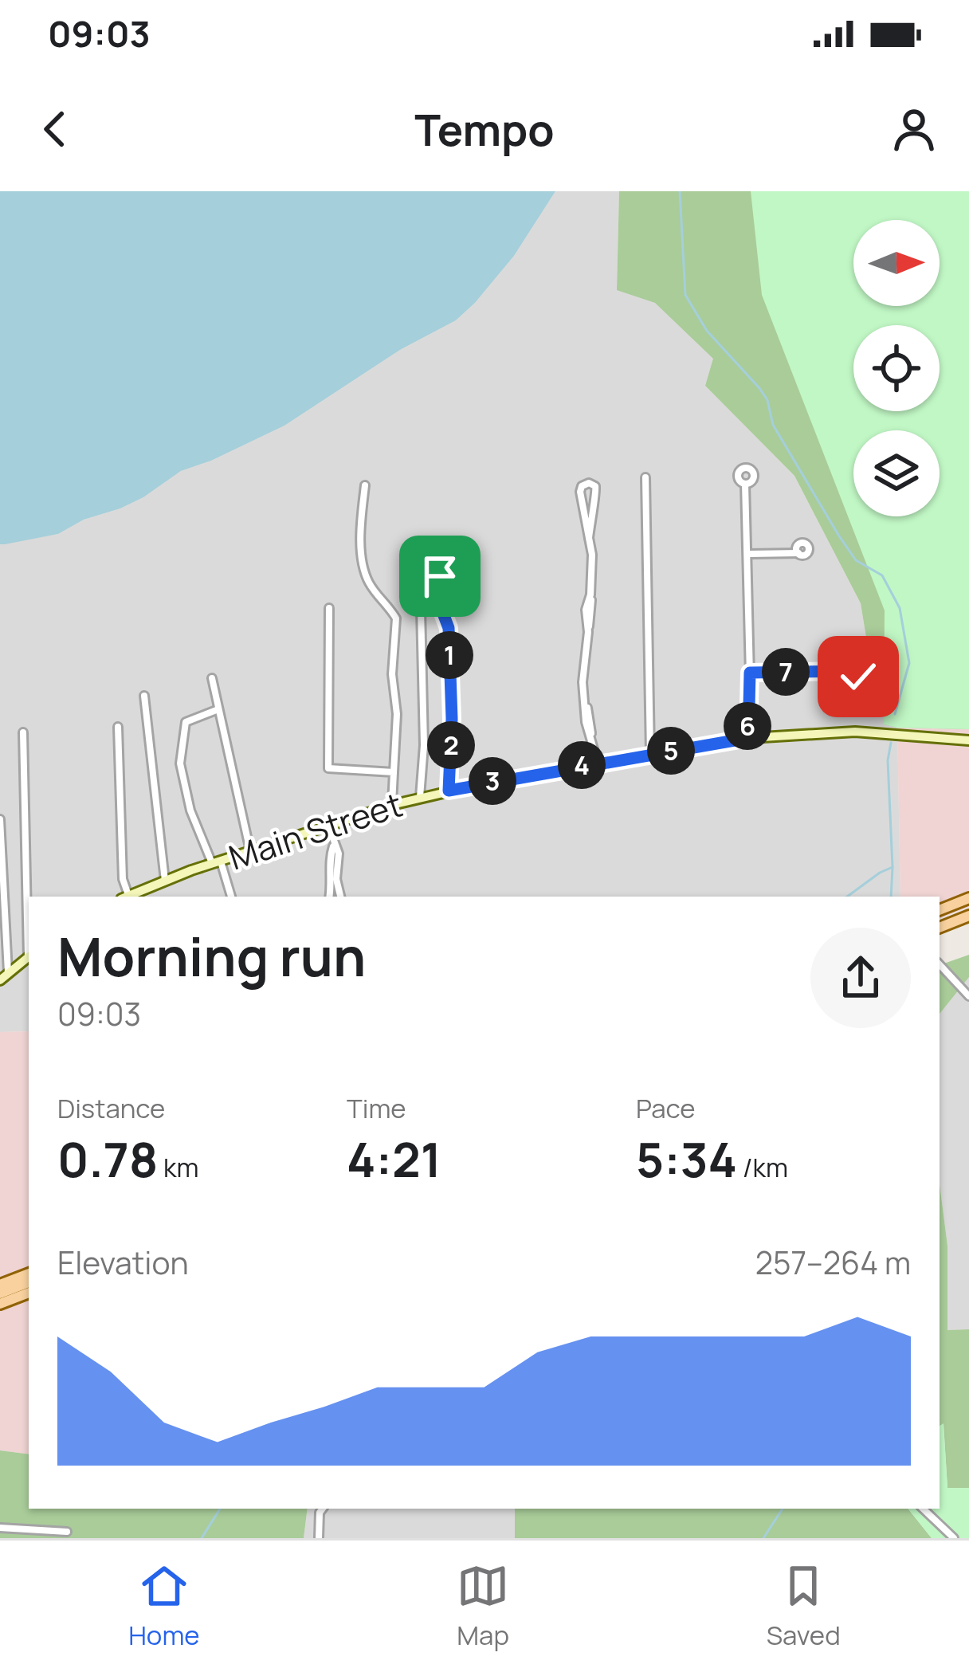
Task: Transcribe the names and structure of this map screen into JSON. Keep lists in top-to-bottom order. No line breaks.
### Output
{"streets":{"main road":["Main Street"]},"north":"right","page":{"status":"09:03","header":"Tempo","pins":["1","7","6","2","5","4","3"],"heading":["Morning run","09:03"],"stats":[["Distance","0.78 km"],["Time","4:21"],["Pace","5:34 /km"]],"chart":["Elevation","257–264 m"],"tabs":["Home","Map","Saved"]}}
